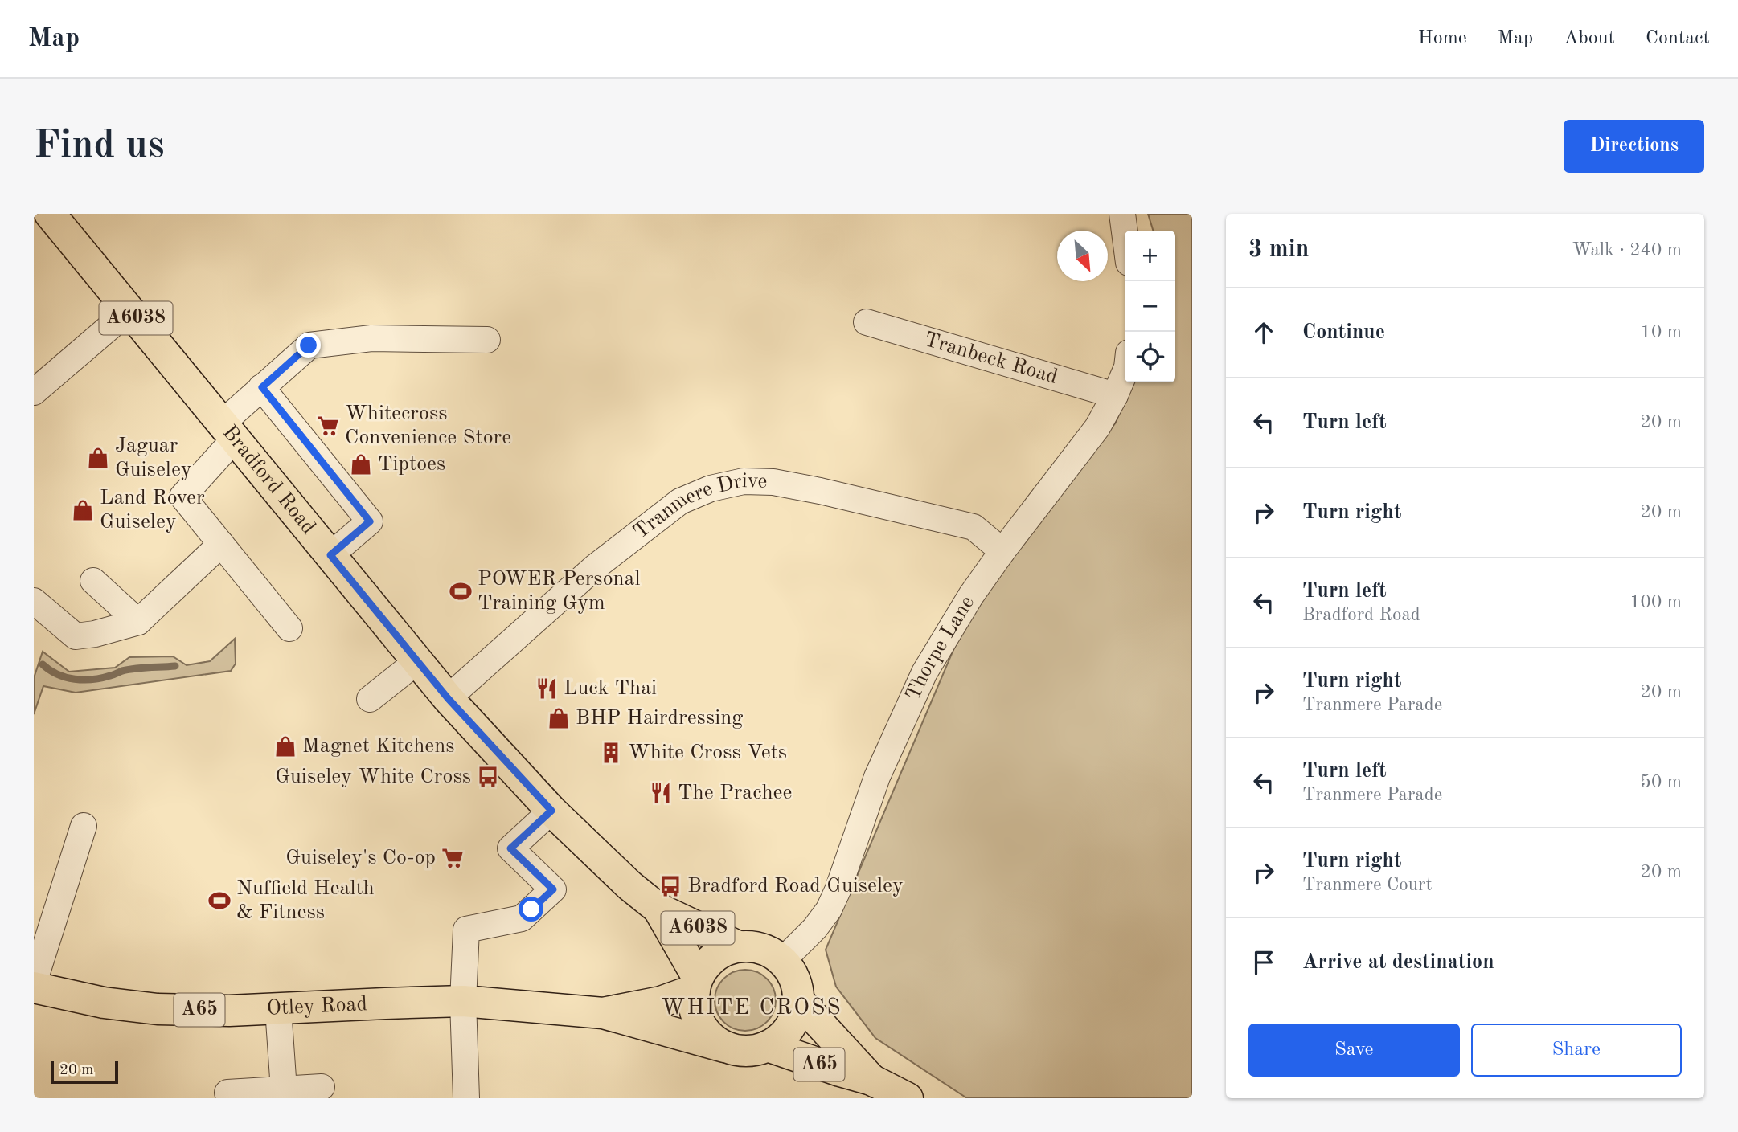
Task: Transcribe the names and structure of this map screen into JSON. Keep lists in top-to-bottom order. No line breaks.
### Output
{"streets":{"main road":["A6038","Bradford Road","Otley Road","A65"],"street":["Tranbeck Road","Tranmere Drive","Thorpe Lane"]},"crossings":[["Tranbeck Road","Thorpe Lane"],["Bradford Road","Tranmere Drive"],["Bradford Road","Thorpe Lane"],["Bradford Road","Otley Road"],["Bradford Road","A65"],["Tranmere Drive","Thorpe Lane"],["Thorpe Lane","Otley Road"],["Thorpe Lane","A65"],["Otley Road","A65"]],"districts":["WHITE CROSS"],"places":{"supermarket":["Whitecross Convenience Store","Guiseley's Co-op"],"shop":["Jaguar Guiseley","Tiptoes","Land Rover Guiseley","BHP Hairdressing","Magnet Kitchens"],"sports":["POWER Personal Training Gym","Nuffield Health & Fitness"],"restaurant":["Luck Thai","The Prachee"],"building":["White Cross Vets"],"bus stop":["Guiseley White Cross","Bradford Road Guiseley"]},"scale_bar":"20 m","north":"bottom right","page":{"header":"Map","nav":["Home","Map","About","Contact"],"buttons":["Directions",["Save","Share"]],"title":"Find us","heading":["3 min","Walk · 240 m"],"map_buttons":["+","−"],"list":[["Continue","10 m"],["Turn left","20 m"],["Turn right","20 m"],["Turn left","Bradford Road","100 m"],["Turn right","Tranmere Parade","20 m"],["Turn left","Tranmere Parade","50 m"],["Turn right","Tranmere Court","20 m"],"Arrive at destination"],"scale":"20 m"}}
